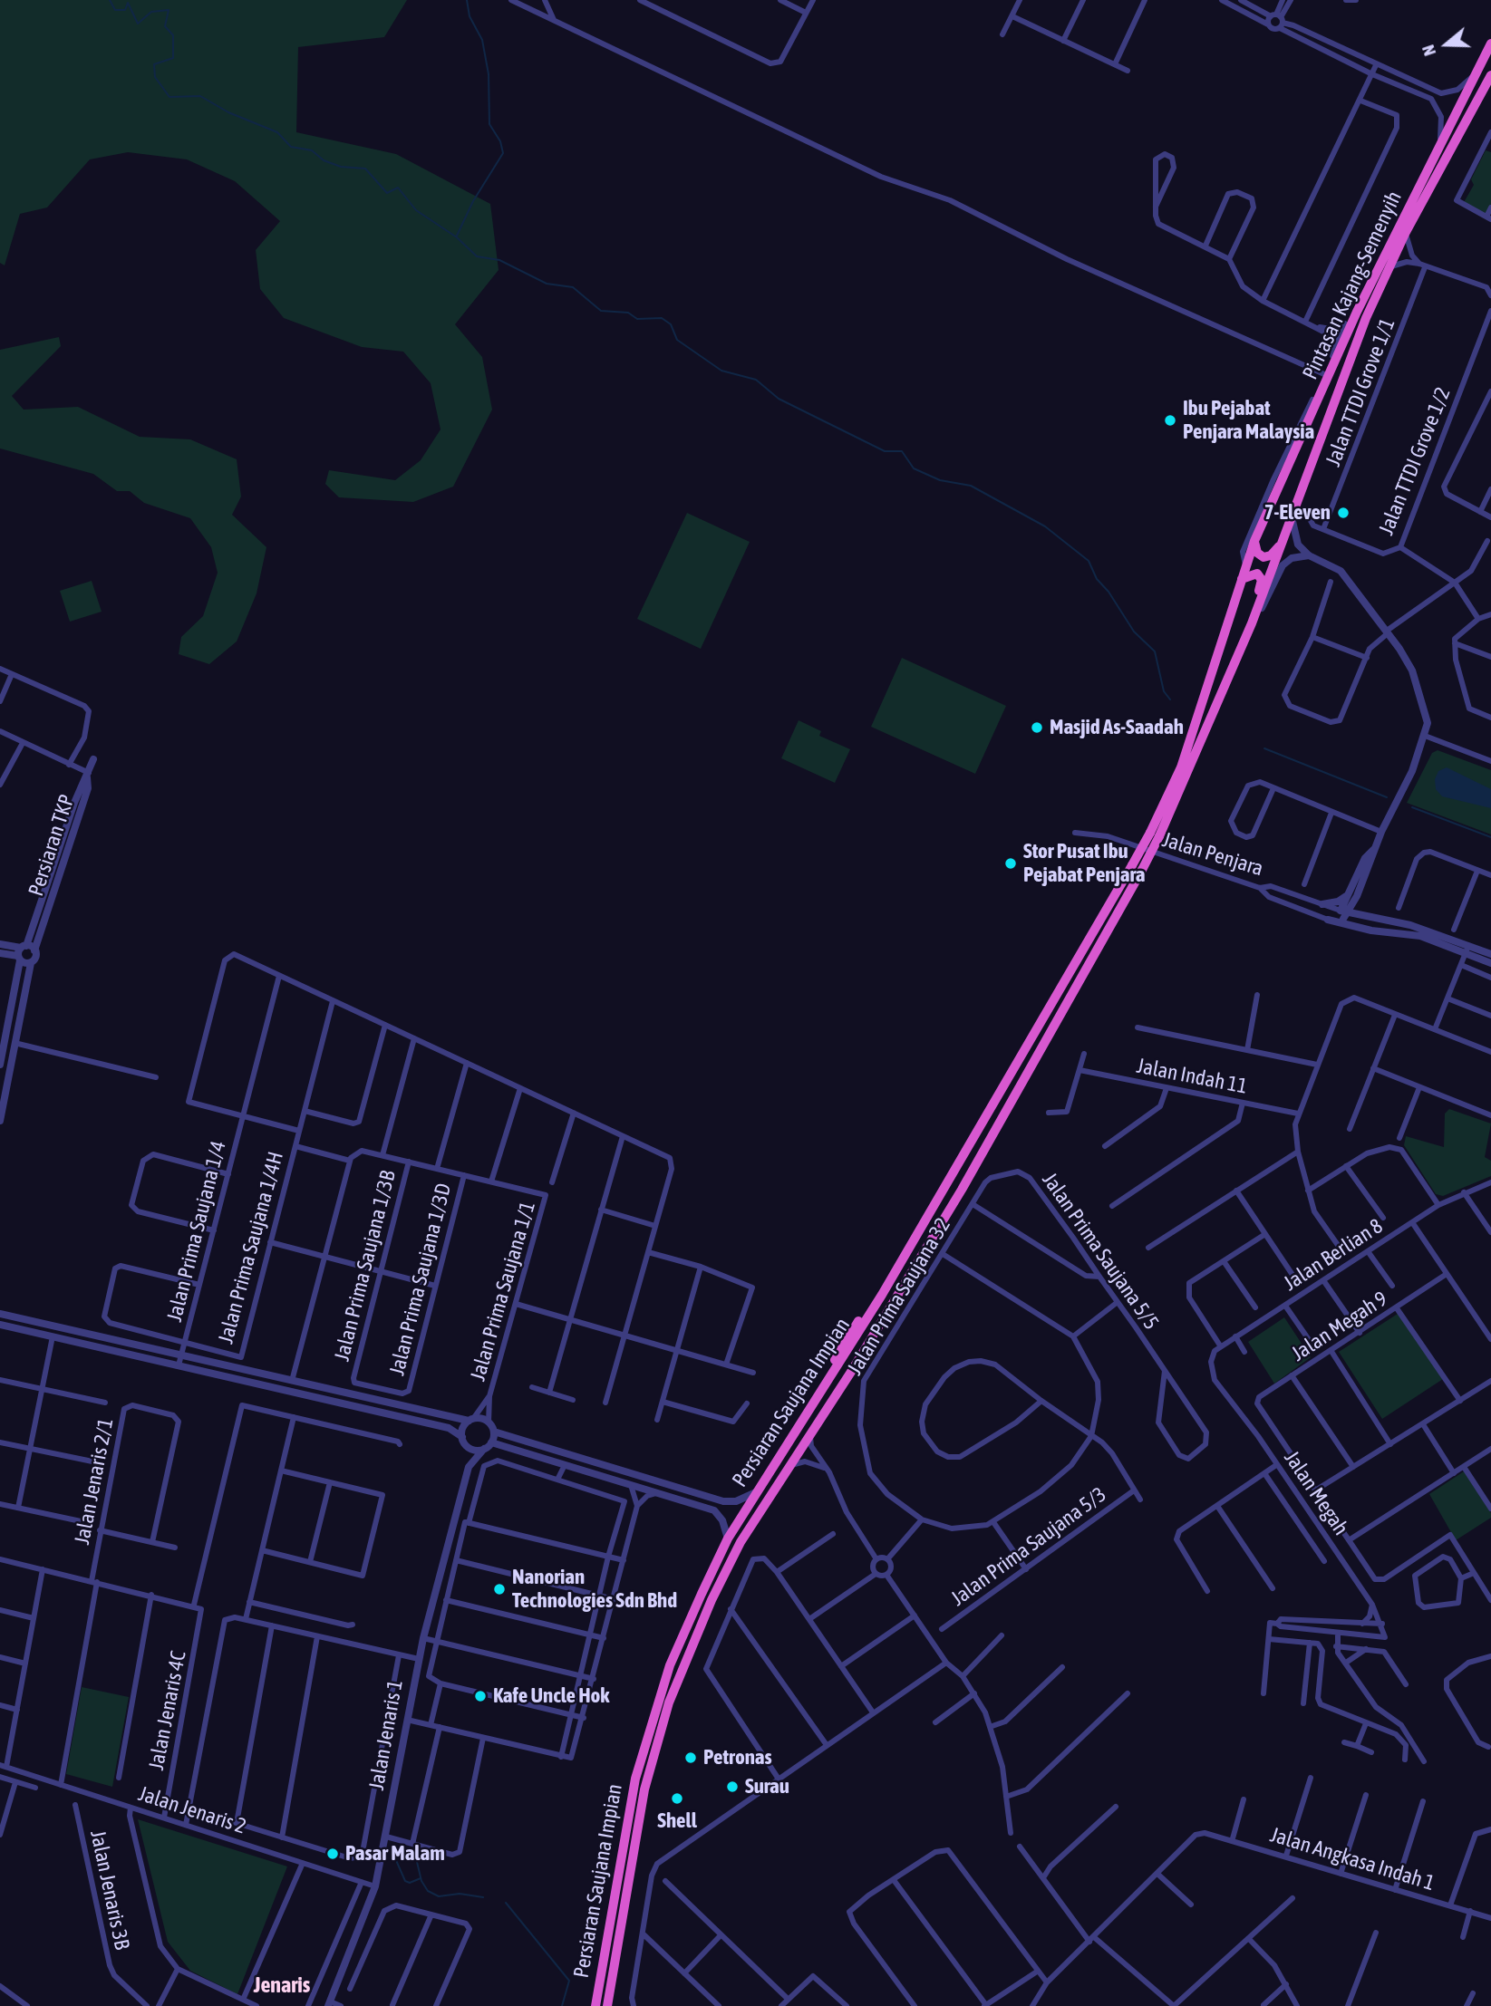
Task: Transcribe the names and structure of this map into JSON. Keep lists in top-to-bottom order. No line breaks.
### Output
{"streets":{"highway":["Pintasan Kajang-Semenyih","Persiaran Saujana Impian"],"street":["Jalan TTDI Grove 1/1","Jalan TTDI Grove 1/2","Persiaran TKP","Jalan Penjara","Jalan Indah 11","Jalan Prima Saujana 1/4","Jalan Prima Saujana 1/4H","Jalan Prima Saujana 5/5","Jalan Berlian 8","Jalan Prima Saujana 1/3B","Jalan Prima Saujana 1/3D","Jalan Prima Saujana 1/1","Jalan Prima Saujana 32","Jalan Megah 9","Jalan Jenaris 2/1","Jalan Megah","Jalan Prima Saujana 5/3","Jalan Jenaris 4C","Jalan Jenaris 1","Jalan Jenaris 2","Jalan Angkasa Indah 1","Jalan Jenaris 3B"]},"crossings":[["Pintasan Kajang-Semenyih","Persiaran Saujana Impian"],["Jalan TTDI Grove 1/1","Jalan TTDI Grove 1/2"],["Jalan Prima Saujana 1/4","Jalan Prima Saujana 1/4H"],["Jalan Prima Saujana 5/5","Jalan Prima Saujana 32"],["Jalan Berlian 8","Jalan Megah"],["Jalan Prima Saujana 1/3B","Jalan Prima Saujana 1/3D"],["Jalan Megah 9","Jalan Megah"],["Jalan Jenaris 2/1","Jalan Jenaris 2"],["Jalan Jenaris 4C","Jalan Jenaris 2"],["Jalan Jenaris 1","Jalan Jenaris 2"]],"districts":["Jenaris"],"places":["Ibu Pejabat Penjara Malaysia","7-Eleven","Masjid As-Saadah","Stor Pusat Ibu Pejabat Penjara","Nanorian Technologies Sdn Bhd","Kafe Uncle Hok","Petronas","Surau","Shell","Pasar Malam"],"north":"left"}
